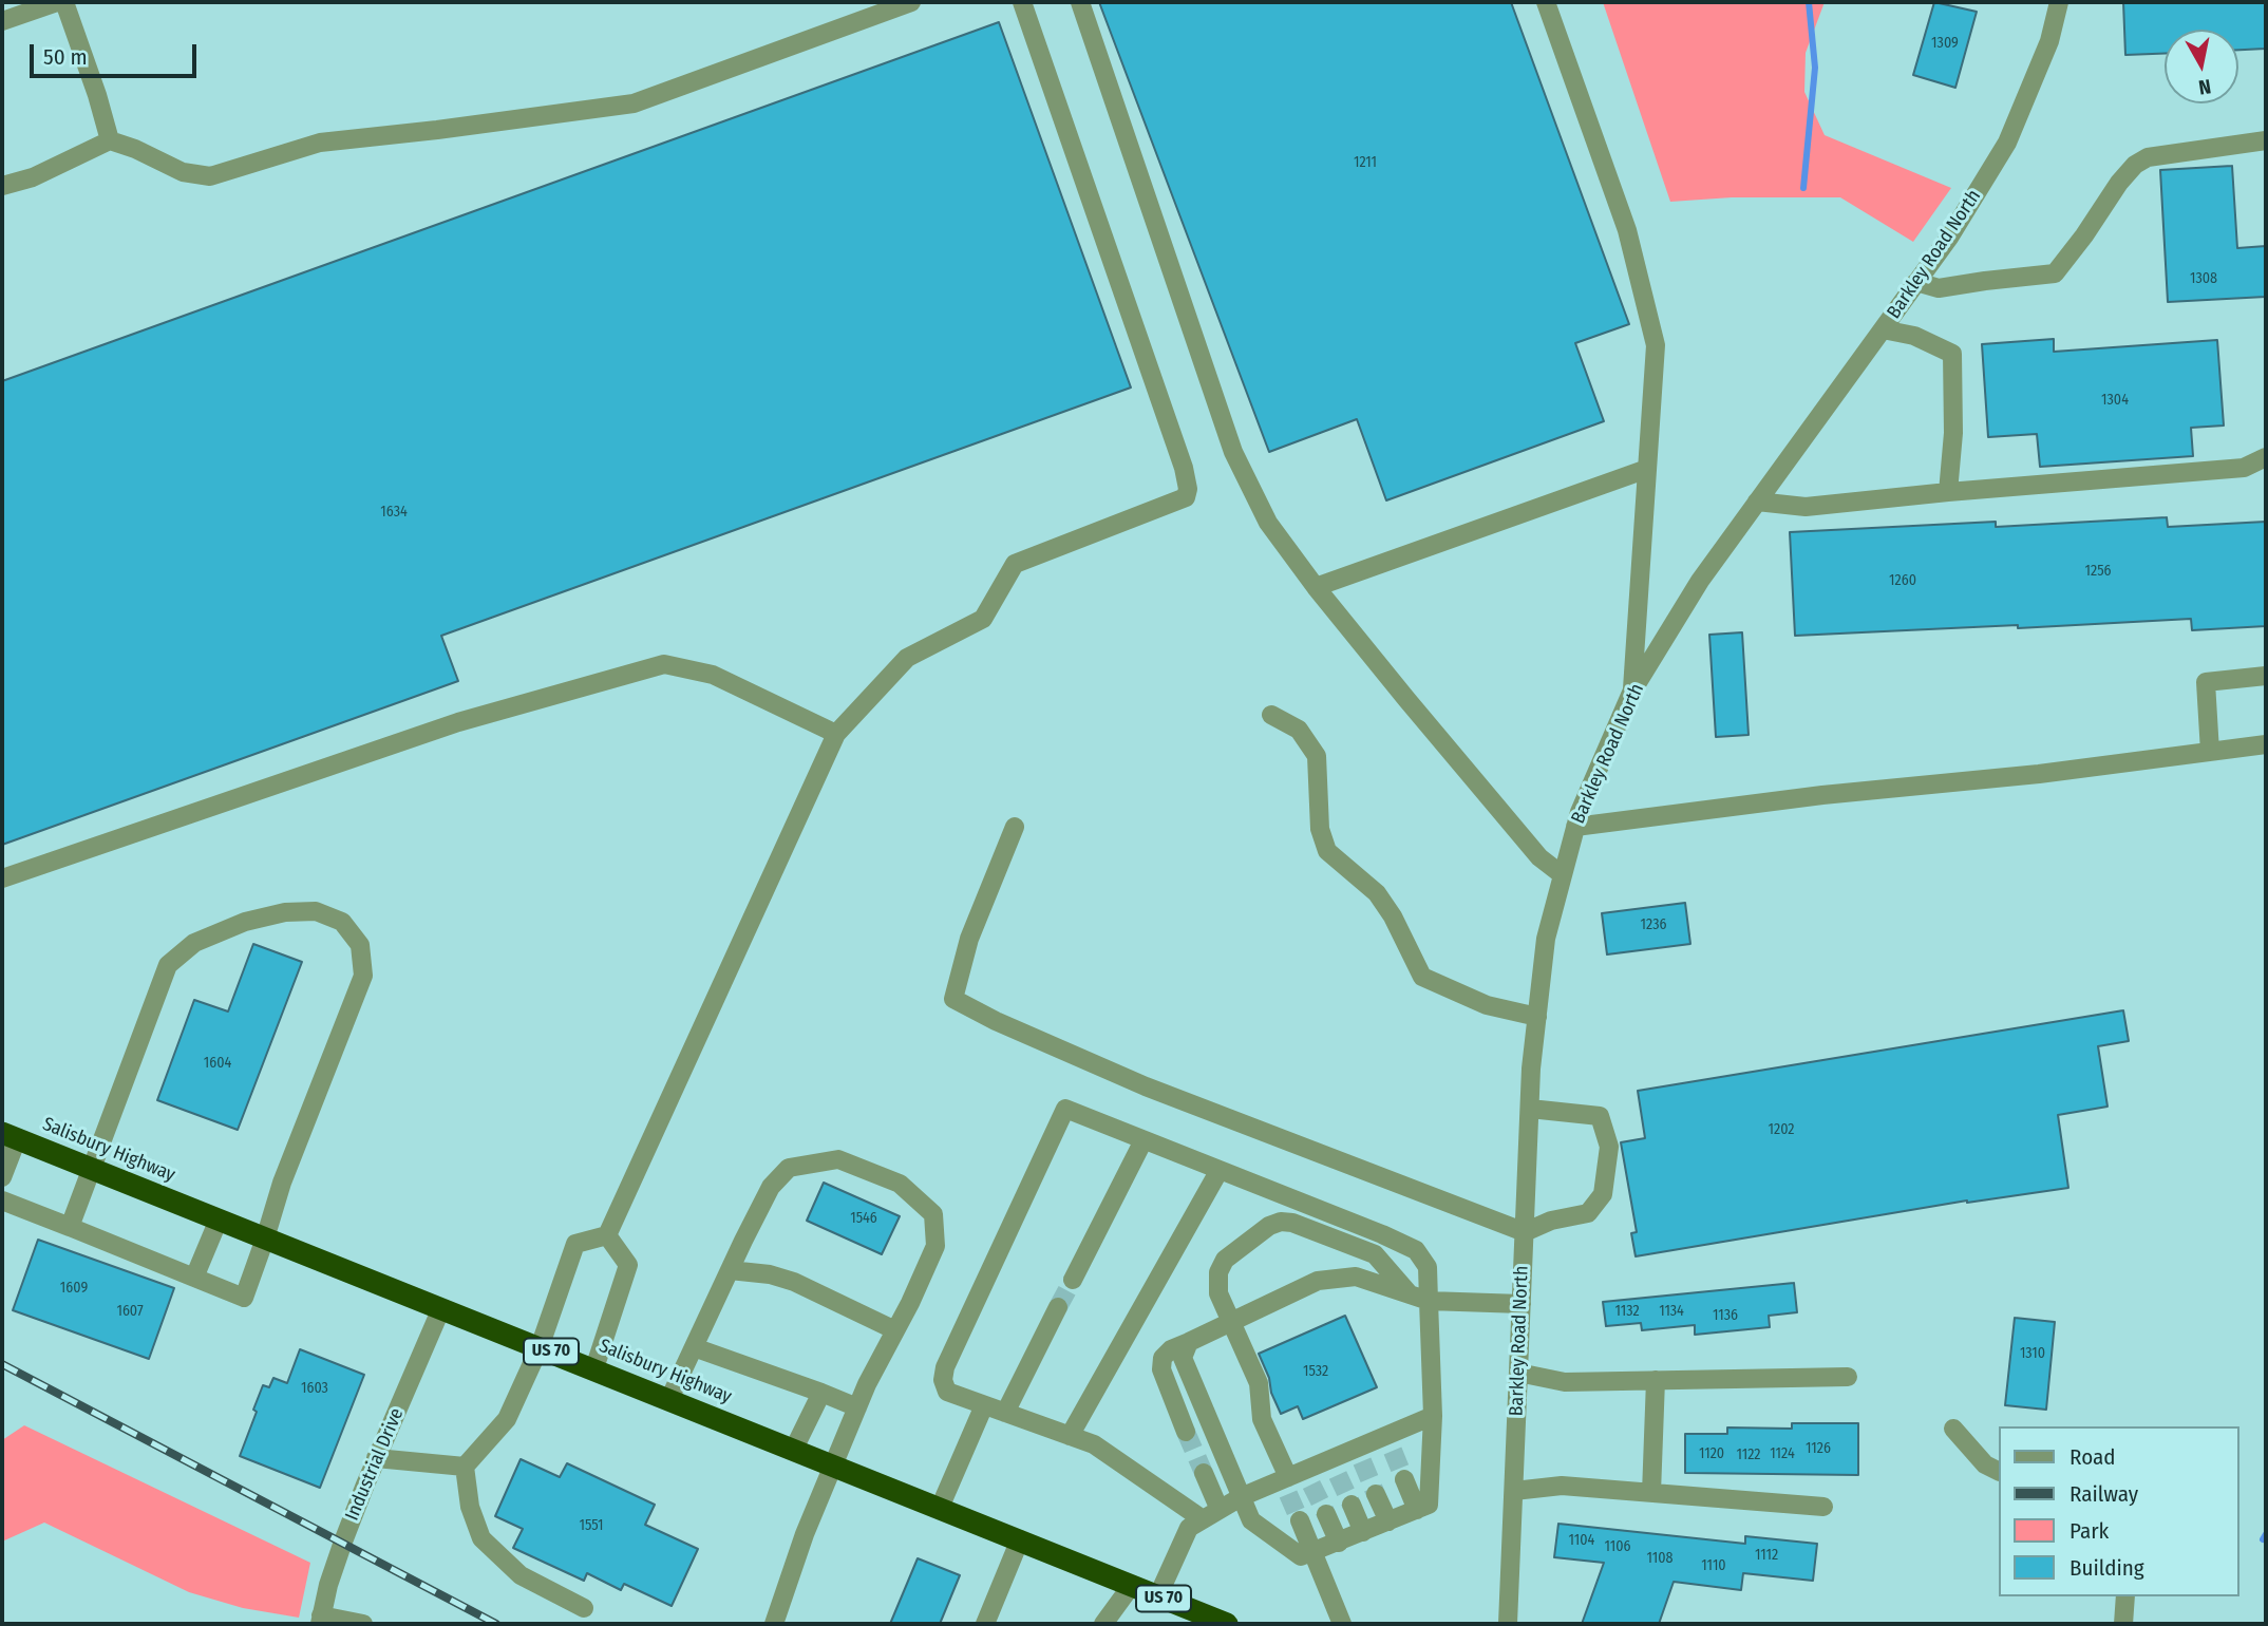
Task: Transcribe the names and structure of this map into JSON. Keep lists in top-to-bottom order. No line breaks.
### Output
{"streets":{"highway":["Salisbury Highway","US 70"],"street":["Barkley Road North","Industrial Drive"]},"crossings":[["Salisbury Highway","Industrial Drive"]],"house_numbers":["1309","1211","1308","1304","1634","1256","1260","1236","1604","1202","1546","1609","1607","1132","1134","1136","1310","1532","1603","1126","1120","1124","1122","1551","1104","1106","1112","1108","1110"],"legend":["Road","Railway","Park","Building"],"scale_bar":"50 m","north":"bottom"}
